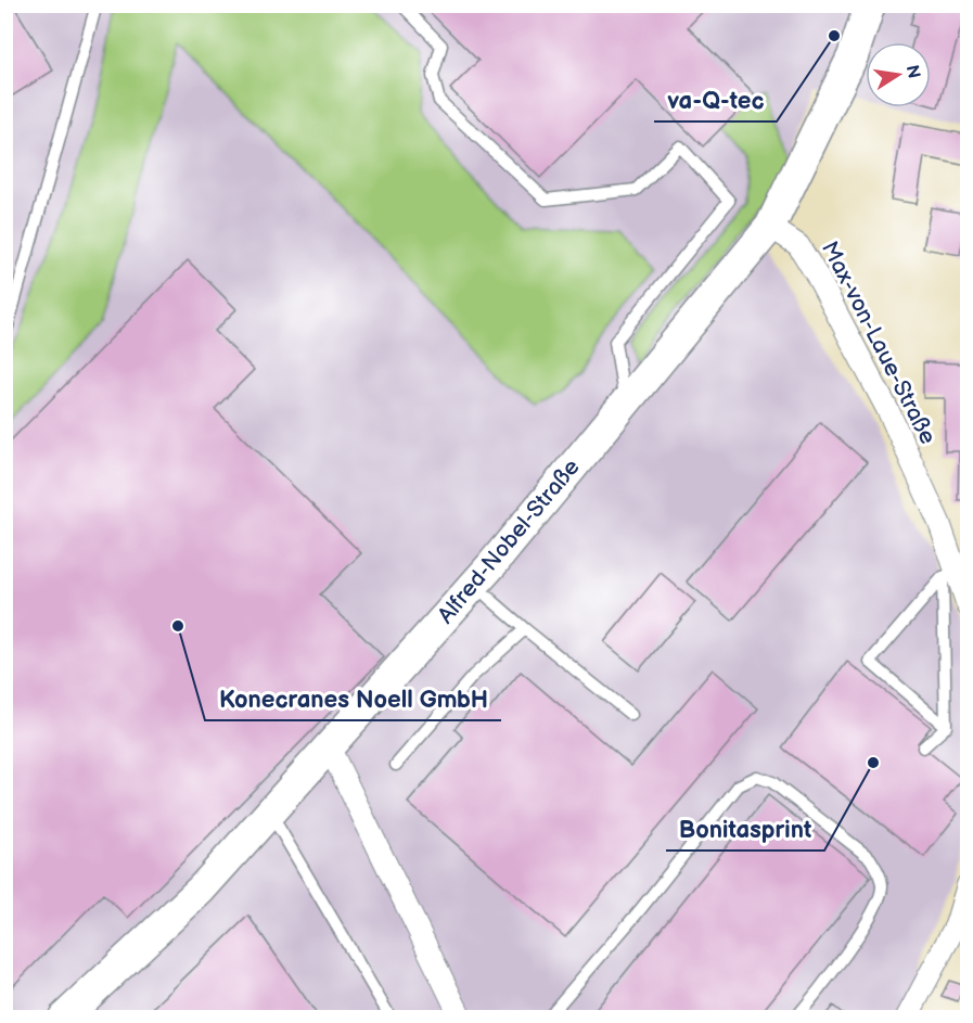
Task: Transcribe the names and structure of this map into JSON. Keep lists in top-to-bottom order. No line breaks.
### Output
{"streets":{"street":["Max-von-Laue-Straße","Alfred-Nobel-Straße"]},"crossings":[["Max-von-Laue-Straße","Alfred-Nobel-Straße"]],"places":["va-Q-tec","Konecranes Noell GmbH","Bonitasprint"],"north":"right"}
